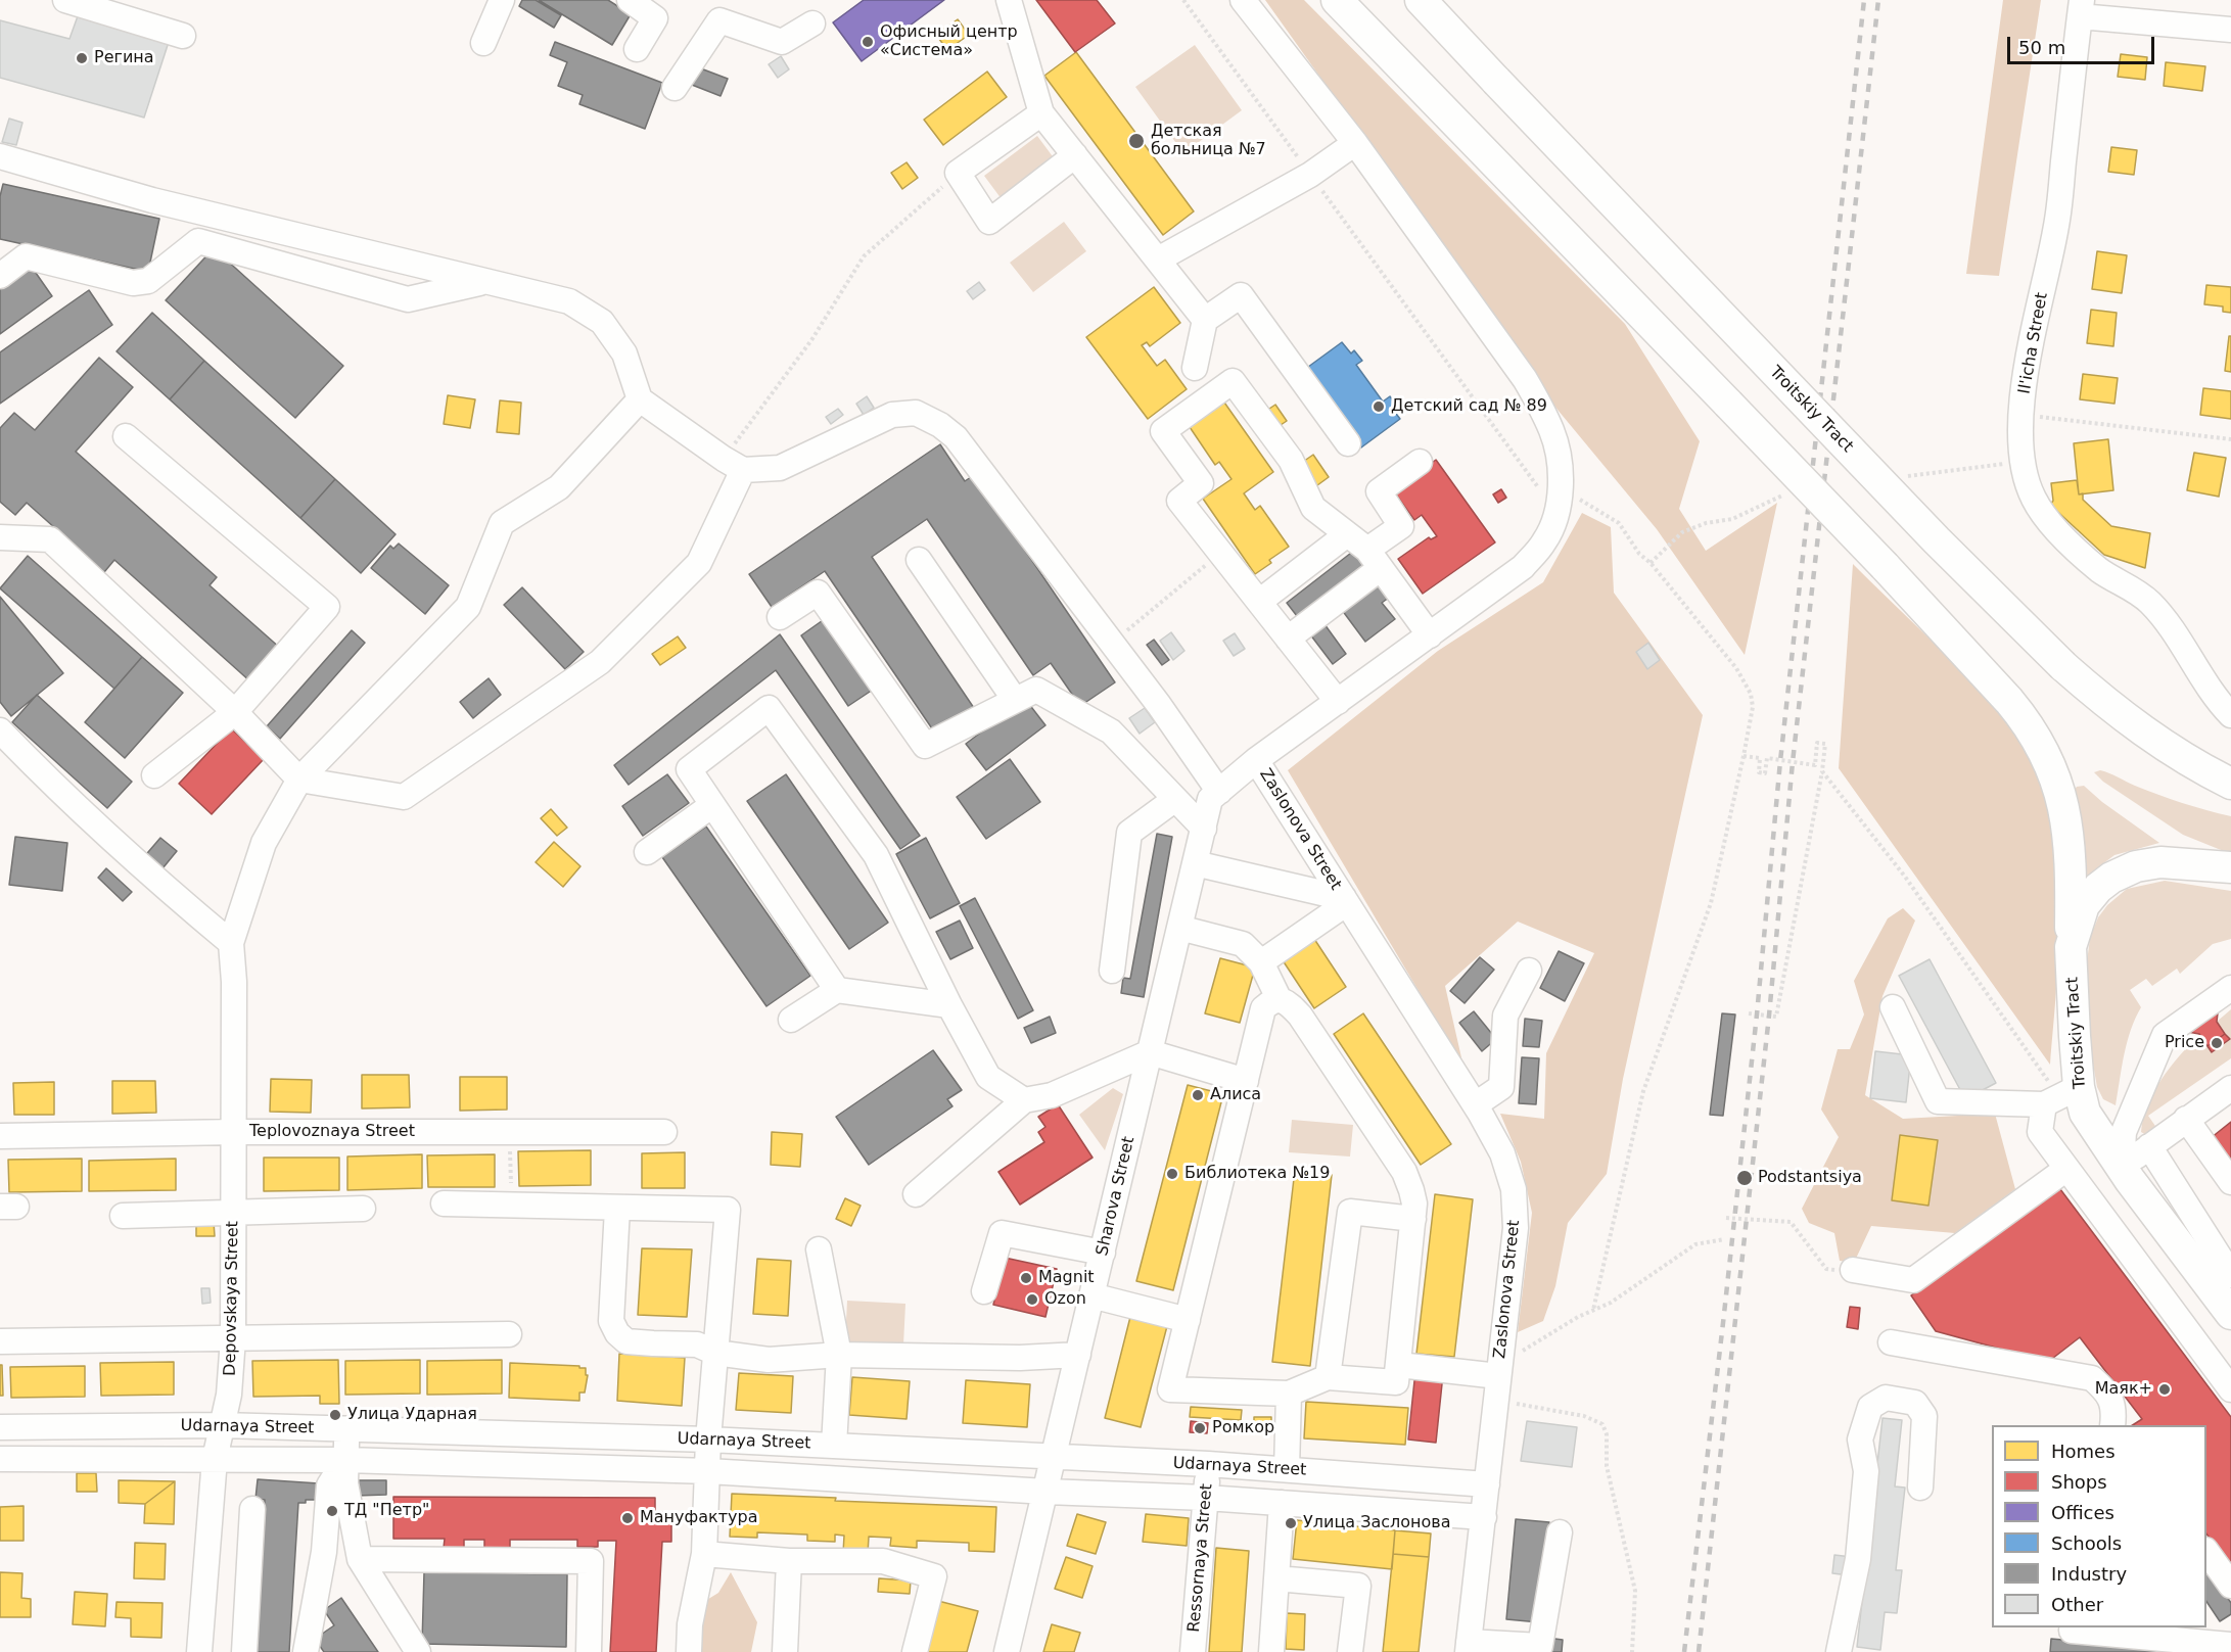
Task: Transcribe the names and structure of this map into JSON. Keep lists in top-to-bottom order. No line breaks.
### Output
{"streets":{"main road":["Troitskiy Tract"],"street":["Il'icha Street","Zaslonova Street","Teplovoznaya Street","Sharova Street","Depovskaya Street","Udarnaya Street","Ressornaya Street"]},"crossings":[["Zaslonova Street","Sharova Street"],["Zaslonova Street","Udarnaya Street"],["Teplovoznaya Street","Depovskaya Street"],["Sharova Street","Udarnaya Street"],["Depovskaya Street","Udarnaya Street"],["Udarnaya Street","Ressornaya Street"]],"places":["Офисный центр «Система»","Регина","Детская больница №7","Детский сад № 89","Price","Алиса","Библиотека №19","Podstantsiya","Magnit","Ozon","Маяк+","Улица Ударная","Ромкор","ТД \"Петр\"","Мануфактура","Улица Заслонова"],"legend":["Homes","Shops","Offices","Schools","Industry","Other"],"scale_bar":"50 m"}
